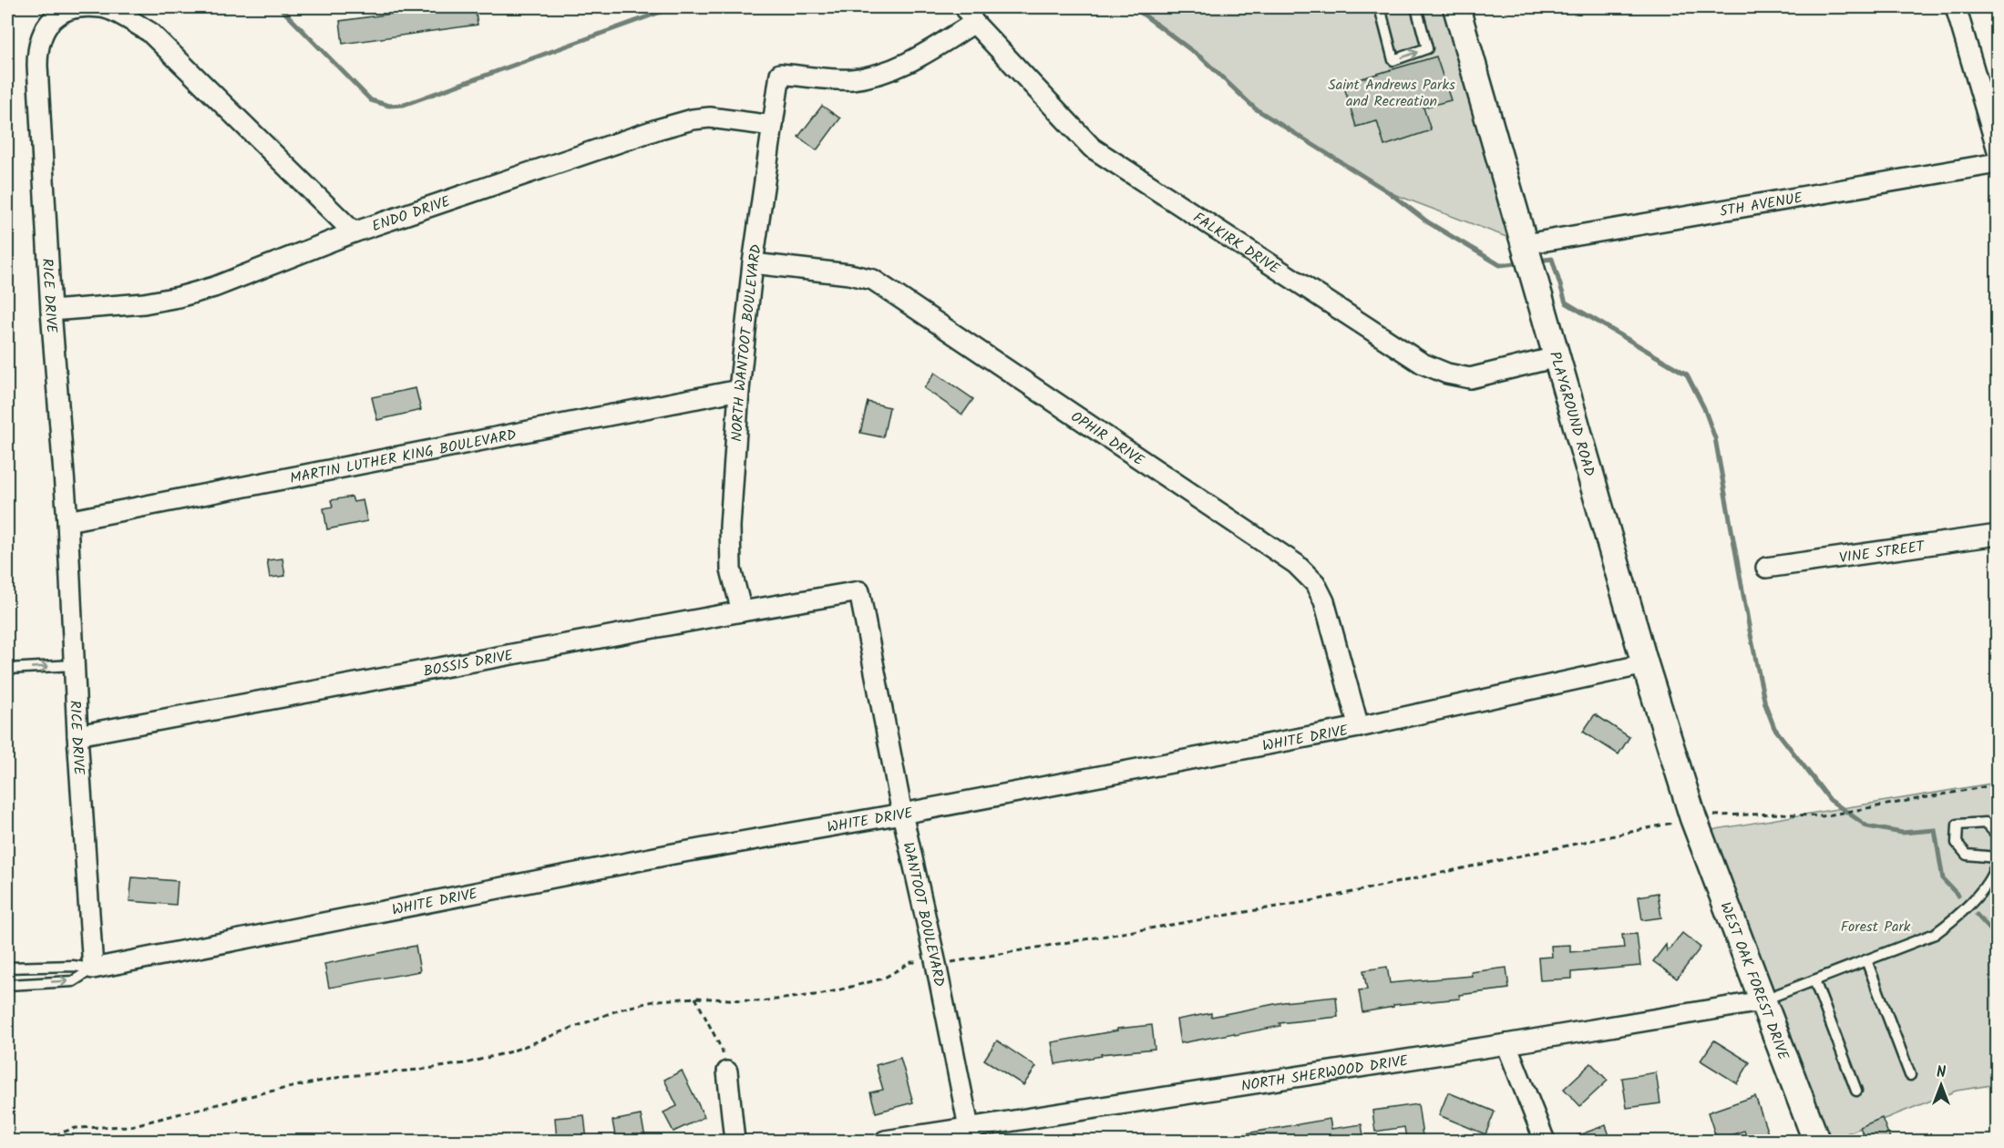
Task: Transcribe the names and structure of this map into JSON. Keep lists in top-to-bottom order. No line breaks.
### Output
{"streets":{"main road":["PLAYGROUND ROAD","WEST OAK FOREST DRIVE"],"street":["5TH AVENUE","ENDO DRIVE","FALKIRK DRIVE","RICE DRIVE","NORTH WANTOOT BOULEVARD","OPHIR DRIVE","MARTIN LUTHER KING BOULEVARD","VINE STREET","BOSSIS DRIVE","WHITE DRIVE","WANTOOT BOULEVARD","NORTH SHERWOOD DRIVE"]},"crossings":[["5TH AVENUE","PLAYGROUND ROAD"],["ENDO DRIVE","RICE DRIVE"],["ENDO DRIVE","NORTH WANTOOT BOULEVARD"],["FALKIRK DRIVE","NORTH WANTOOT BOULEVARD"],["FALKIRK DRIVE","PLAYGROUND ROAD"],["RICE DRIVE","MARTIN LUTHER KING BOULEVARD"],["RICE DRIVE","BOSSIS DRIVE"],["RICE DRIVE","WHITE DRIVE"],["NORTH WANTOOT BOULEVARD","OPHIR DRIVE"],["NORTH WANTOOT BOULEVARD","MARTIN LUTHER KING BOULEVARD"],["NORTH WANTOOT BOULEVARD","BOSSIS DRIVE"],["PLAYGROUND ROAD","WHITE DRIVE"],["PLAYGROUND ROAD","WEST OAK FOREST DRIVE"],["OPHIR DRIVE","WHITE DRIVE"],["BOSSIS DRIVE","WANTOOT BOULEVARD"],["WHITE DRIVE","WANTOOT BOULEVARD"],["WANTOOT BOULEVARD","NORTH SHERWOOD DRIVE"],["WEST OAK FOREST DRIVE","NORTH SHERWOOD DRIVE"]],"parks":["Saint Andrews Parks and Recreation","Forest Park"],"north":"top"}
